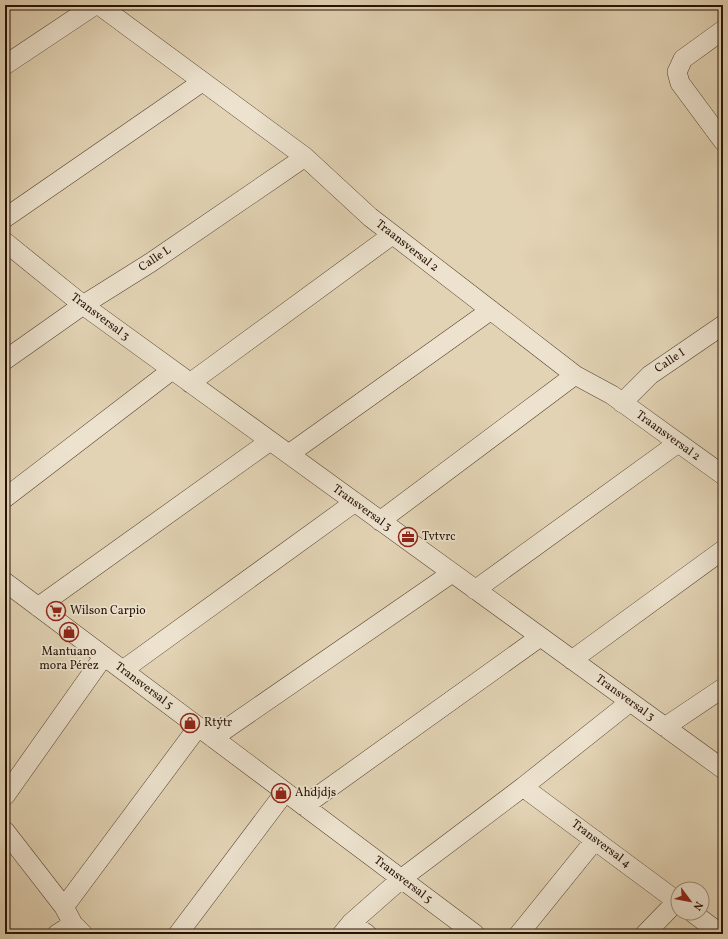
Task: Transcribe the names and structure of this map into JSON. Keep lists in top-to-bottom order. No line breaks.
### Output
{"streets":{"street":["Traansversal 2","Calle L","Transversal 3","Calle I","Transversal 5","Transversal 4"]},"crossings":[["Traansversal 2","Calle L"],["Traansversal 2","Calle I"],["Calle L","Transversal 3"]],"places":{"office":["Tvtvrc"],"supermarket":["Wilson Carpio"],"shop":["Mantuano mora Pérez","Rtýtr","Ahdjdjs"]},"north":"bottom right"}
